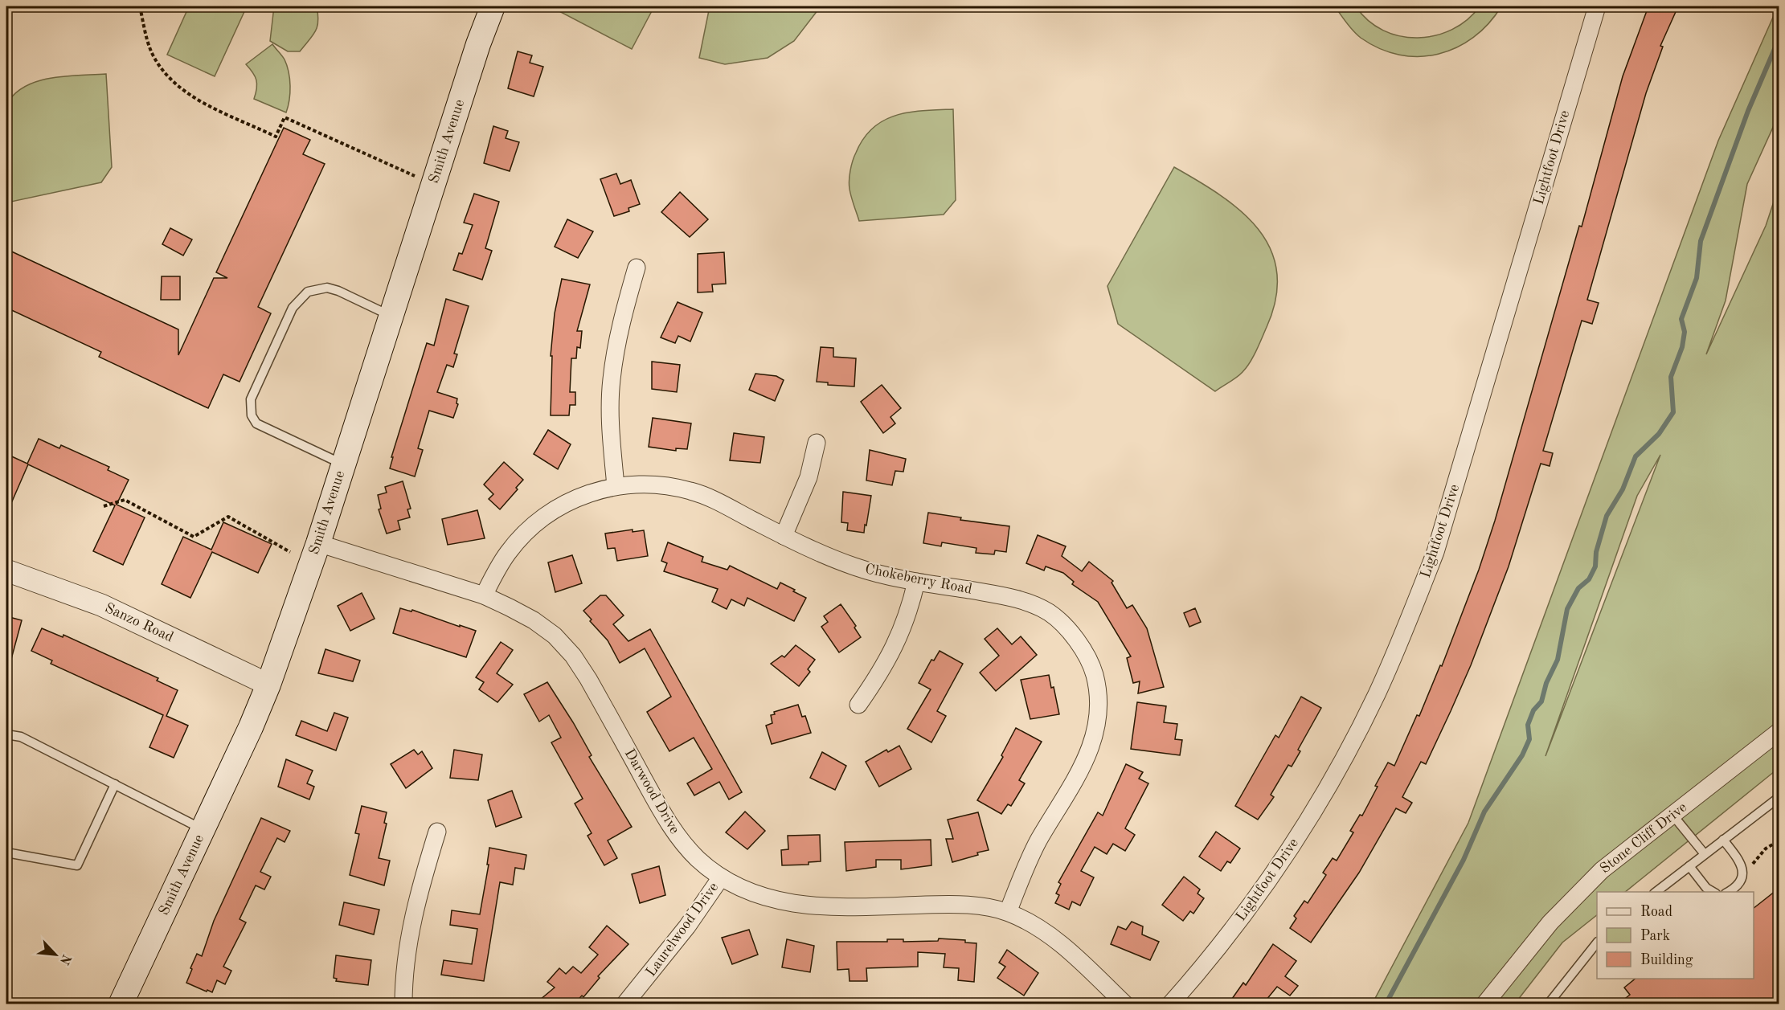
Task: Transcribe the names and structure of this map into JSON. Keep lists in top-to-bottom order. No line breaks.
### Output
{"streets":{"main road":["Smith Avenue"],"street":["Lightfoot Drive","Chokeberry Road","Sanzo Road","Darwood Drive","Stone Cliff Drive","Laurelwood Drive"]},"crossings":[["Smith Avenue","Sanzo Road"],["Smith Avenue","Darwood Drive"],["Chokeberry Road","Darwood Drive"],["Darwood Drive","Laurelwood Drive"]],"legend":["Road","Park","Building"],"north":"bottom right"}
